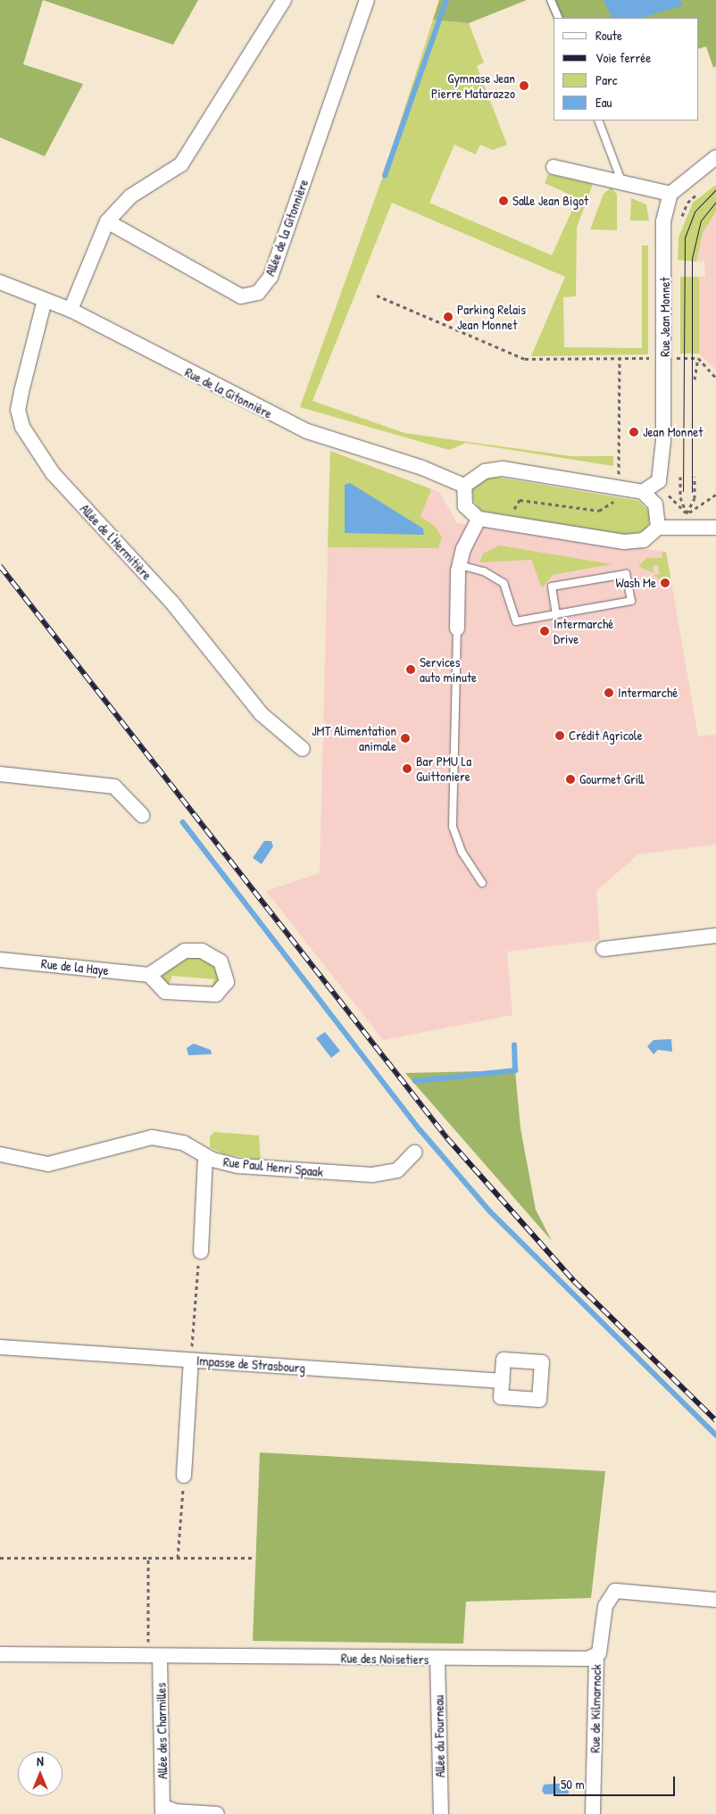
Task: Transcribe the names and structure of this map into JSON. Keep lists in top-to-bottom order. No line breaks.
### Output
{"streets":{"street":["Allée de la Gitonnière","Rue Jean Monnet","Rue de la Gitonnière","Allée de l'Hermitière","Rue de la Haye","Rue Paul Henri Spaak","Impasse de Strasbourg","Rue des Noisetiers","Rue de Kilmarnock","Allée des Charmilles","Allée du Fourneau"]},"crossings":[["Rue de la Gitonnière","Allée de l'Hermitière"],["Rue des Noisetiers","Rue de Kilmarnock"],["Rue des Noisetiers","Allée des Charmilles"],["Rue des Noisetiers","Allée du Fourneau"]],"places":["Gymnase Jean Pierre Matarazzo","Salle Jean Bigot","Parking Relais Jean Monnet","Jean Monnet","Wash Me","Intermarché Drive","Services auto minute","Intermarché","Crédit Agricole","JMT Alimentation animale","Bar PMU La Guittoniere","Gourmet Grill"],"legend":["Route","Voie ferrée","Parc","Eau"],"scale_bar":"50 m","north":"top"}
